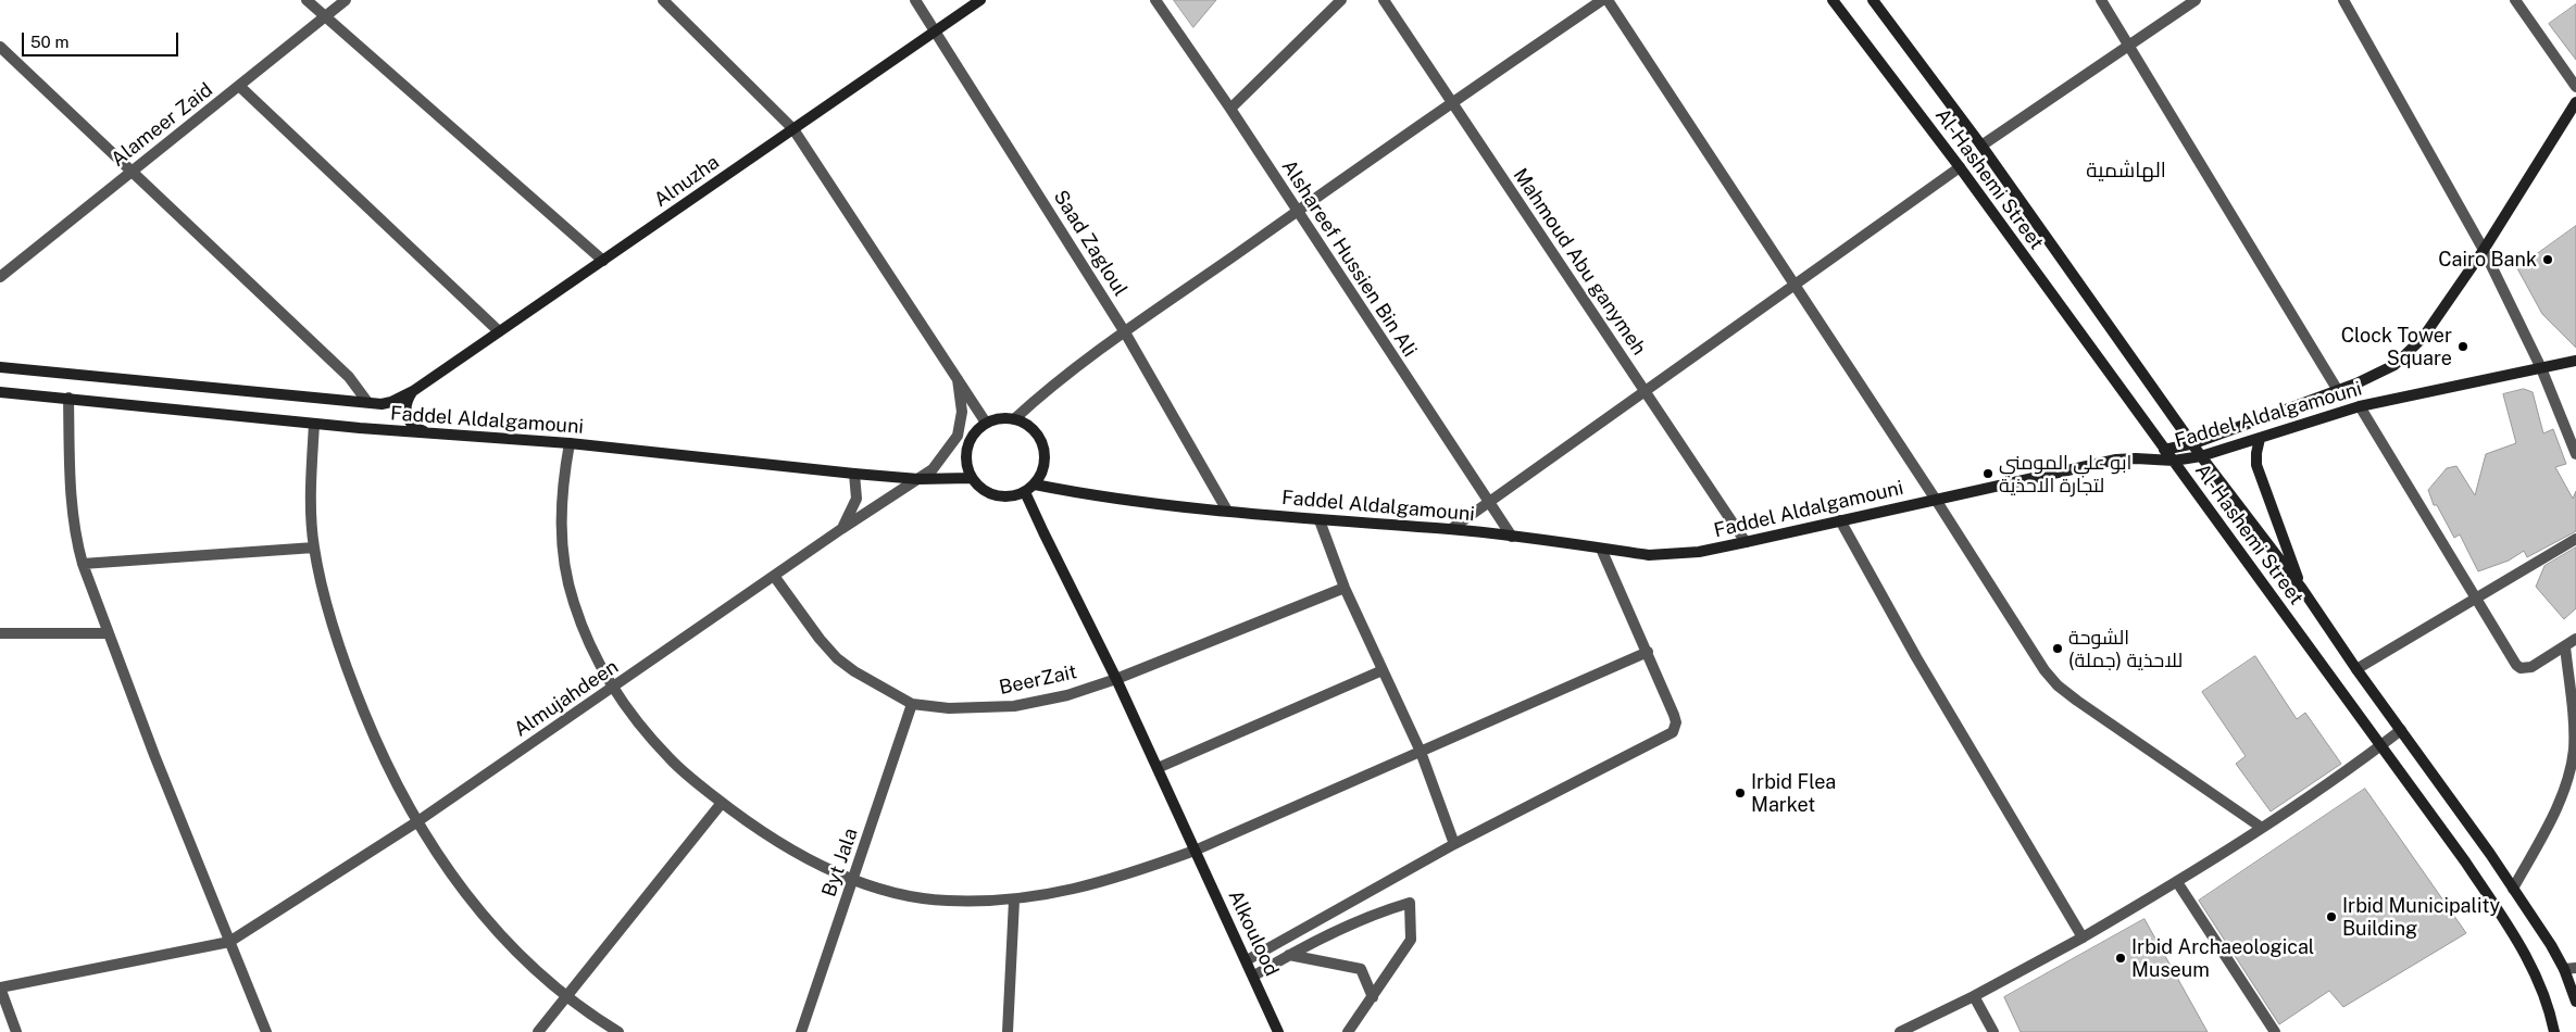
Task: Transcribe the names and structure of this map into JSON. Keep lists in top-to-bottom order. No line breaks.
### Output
{"streets":{"main road":["Al-Hashemi Street","Alnuzha","Faddel Aldalgamouni","Alkoulood"],"street":["Alameer Zaid","Saad Zagloul","Alshareef Hussien Bin Ali","Mahmoud Abu ganymeh","BeerZait","Almujahdeen","Byt Jala"]},"crossings":[["Al-Hashemi Street","Faddel Aldalgamouni"],["Alnuzha","Saad Zagloul"],["Saad Zagloul","Faddel Aldalgamouni"],["Alshareef Hussien Bin Ali","Faddel Aldalgamouni"],["Mahmoud Abu ganymeh","Faddel Aldalgamouni"],["Faddel Aldalgamouni","Almujahdeen"],["Faddel Aldalgamouni","Alkoulood"],["BeerZait","Almujahdeen"],["BeerZait","Byt Jala"],["BeerZait","Alkoulood"]],"districts":["الهاشمية"],"places":["Cairo Bank","Clock Tower Square","ابو علي المومني لتجارة الاحذية","الشوحة للاحذية (جملة)","Irbid Flea Market","Irbid Municipality Building","Irbid Archaeological Museum"],"scale_bar":"50 m"}
